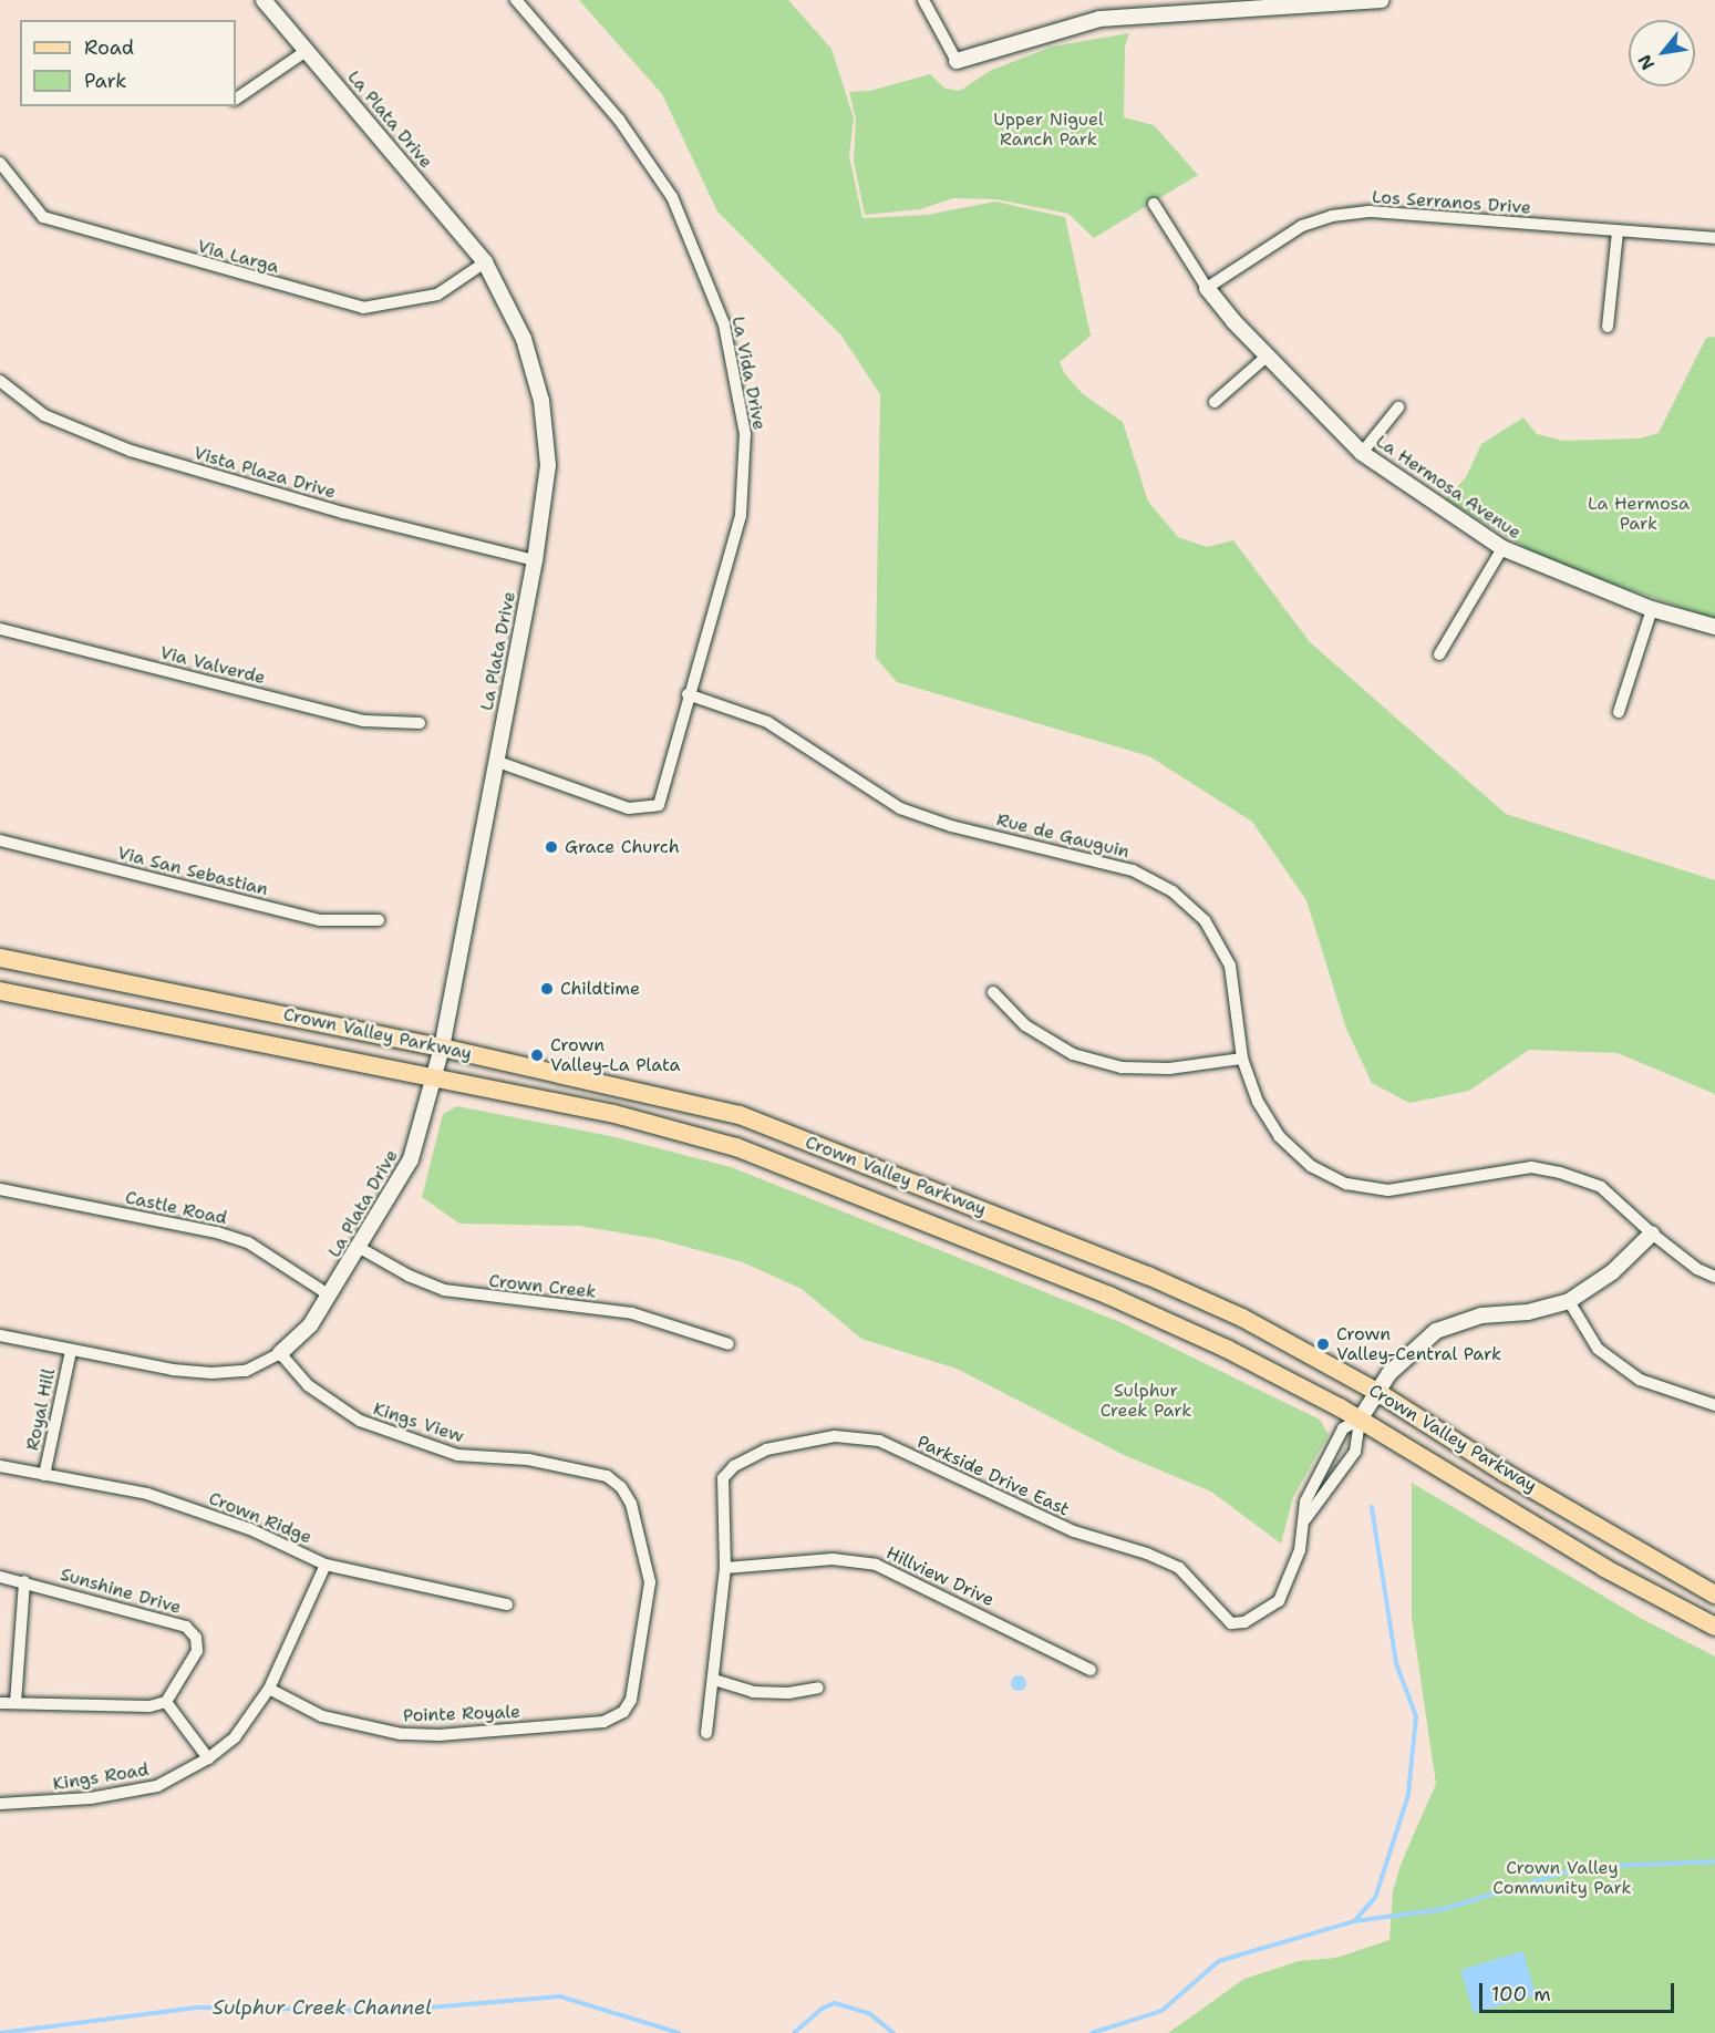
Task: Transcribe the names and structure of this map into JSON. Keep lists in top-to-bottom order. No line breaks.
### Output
{"streets":{"main road":["Crown Valley Parkway"],"street":["La Plata Drive","Los Serranos Drive","Via Larga","La Vida Drive","Vista Plaza Drive","La Hermosa Avenue","Via Valverde","Rue de Gauguin","Via San Sebastian","Castle Road","Crown Creek","Royal Hill","Kings View","Parkside Drive East","Crown Ridge","Hillview Drive","Sunshine Drive","Pointe Royale","Kings Road"]},"crossings":[["La Plata Drive","Via Larga"],["La Plata Drive","La Vida Drive"],["La Plata Drive","Vista Plaza Drive"],["La Plata Drive","Crown Valley Parkway"],["La Plata Drive","Castle Road"],["La Plata Drive","Crown Creek"],["La Plata Drive","Kings View"],["Los Serranos Drive","La Hermosa Avenue"],["La Vida Drive","Rue de Gauguin"],["Royal Hill","Crown Ridge"],["Kings View","Pointe Royale"],["Parkside Drive East","Hillview Drive"],["Crown Ridge","Kings Road"],["Pointe Royale","Kings Road"]],"water":["Sulphur Creek Channel"],"parks":["Upper Niguel Ranch Park","La Hermosa Park","Sulphur Creek Park","Crown Valley Community Park"],"places":["Grace Church","Childtime","Crown Valley-La Plata","Crown Valley-Central Park"],"legend":["Road","Park"],"scale_bar":"100 m","north":"bottom left"}
